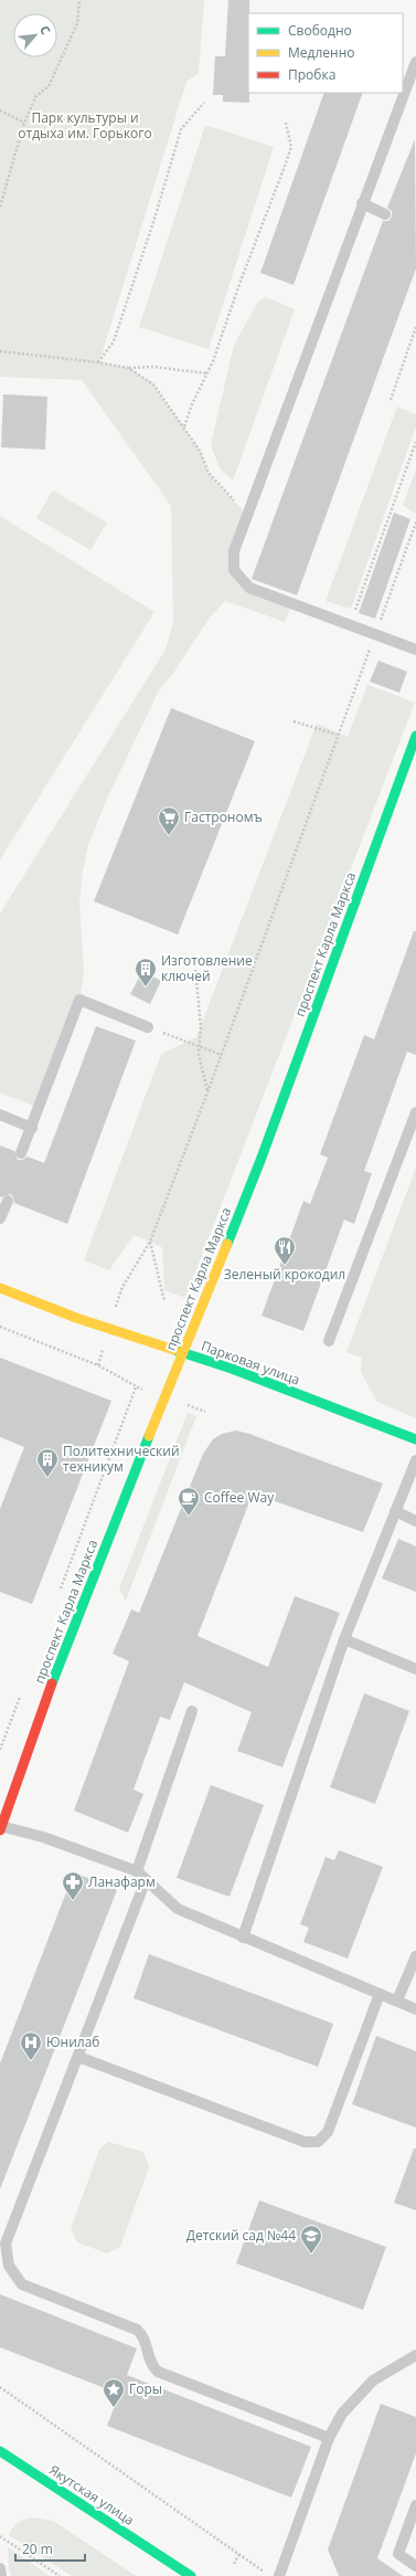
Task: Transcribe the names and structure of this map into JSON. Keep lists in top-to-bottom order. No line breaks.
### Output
{"streets":{"street":["проспект Карла Маркса","Парковая улица","Якутская улица"]},"crossings":[["проспект Карла Маркса","Парковая улица"]],"parks":["Парк культуры и отдыха им. Горького"],"places":{"supermarket":["Гастрономъ"],"building":["Изготовление ключей","Политехнический техникум"],"restaurant":["Зеленый крокодил"],"cafe":["Coffee Way"],"pharmacy":["Ланафарм"],"hospital":["Юнилаб"],"school or university":["Детский сад №44"],"place":["Горы"]},"legend":["Свободно","Медленно","Пробка"],"scale_bar":"20 m","north":"top right"}
